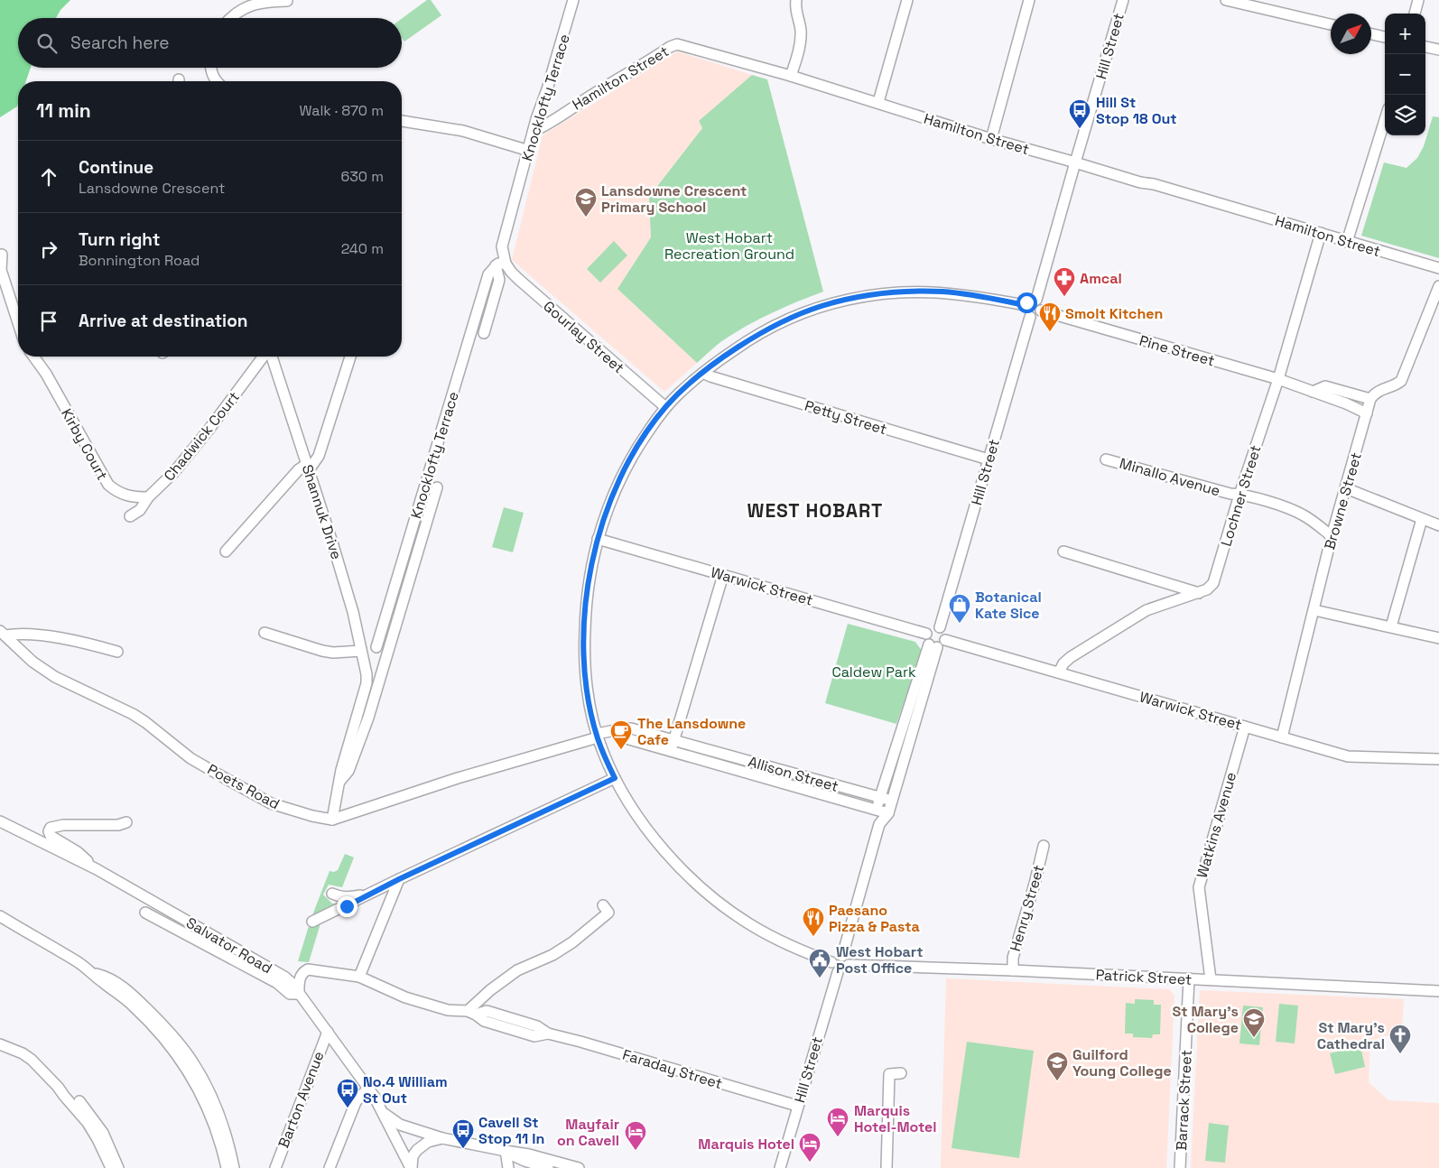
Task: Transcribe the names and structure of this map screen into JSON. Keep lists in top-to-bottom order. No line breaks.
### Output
{"streets":{"street":["Hill Street","Hamilton Street","Knocklofty Terrace","Gourlay Street","Pine Street","Petty Street","Chadwick Court","Kirby Court","Minallo Avenue","Lochner Street","Browne Street","Shannuk Drive","Warwick Street","Allison Street","Poets Road","Watkins Avenue","Henry Street","Salvator Road","Patrick Street","Faraday Street","Barton Avenue","Barrack Street"]},"crossings":[["Hill Street","Hamilton Street"],["Hill Street","Pine Street"],["Hill Street","Petty Street"],["Hill Street","Warwick Street"],["Hill Street","Patrick Street"],["Hill Street","Faraday Street"],["Hamilton Street","Knocklofty Terrace"],["Hamilton Street","Lochner Street"],["Knocklofty Terrace","Gourlay Street"],["Knocklofty Terrace","Shannuk Drive"],["Knocklofty Terrace","Poets Road"],["Pine Street","Lochner Street"],["Pine Street","Browne Street"],["Chadwick Court","Kirby Court"],["Minallo Avenue","Lochner Street"],["Minallo Avenue","Browne Street"],["Lochner Street","Warwick Street"],["Browne Street","Warwick Street"],["Warwick Street","Watkins Avenue"],["Allison Street","Poets Road"],["Watkins Avenue","Patrick Street"],["Henry Street","Patrick Street"],["Salvator Road","Faraday Street"],["Patrick Street","Barrack Street"]],"districts":["WEST HOBART"],"parks":["West Hobart Recreation Ground","Caldew Park"],"places":{"bus stop":["Hill St Stop 18 Out","No.4 William St Out","Cavell St Stop 11 In"],"school or university":["Lansdowne Crescent Primary School","St Mary's College","Guilford Young College"],"pharmacy":["Amcal"],"restaurant":["Smolt Kitchen","Paesano Pizza & Pasta"],"shop":["Botanical Kate Sice"],"cafe":["The Lansdowne Cafe"],"public building":["West Hobart Post Office"],"church":["St Mary's Cathedral"],"hotel":["Marquis Hotel-Motel","Mayfair on Cavell","Marquis Hotel"]},"north":"top right","page":{"map_buttons":["+","−"],"search":"Search here","heading":["11 min","Walk · 870 m"],"list":[["Continue","Lansdowne Crescent","630 m"],["Turn right","Bonnington Road","240 m"],"Arrive at destination"]}}
